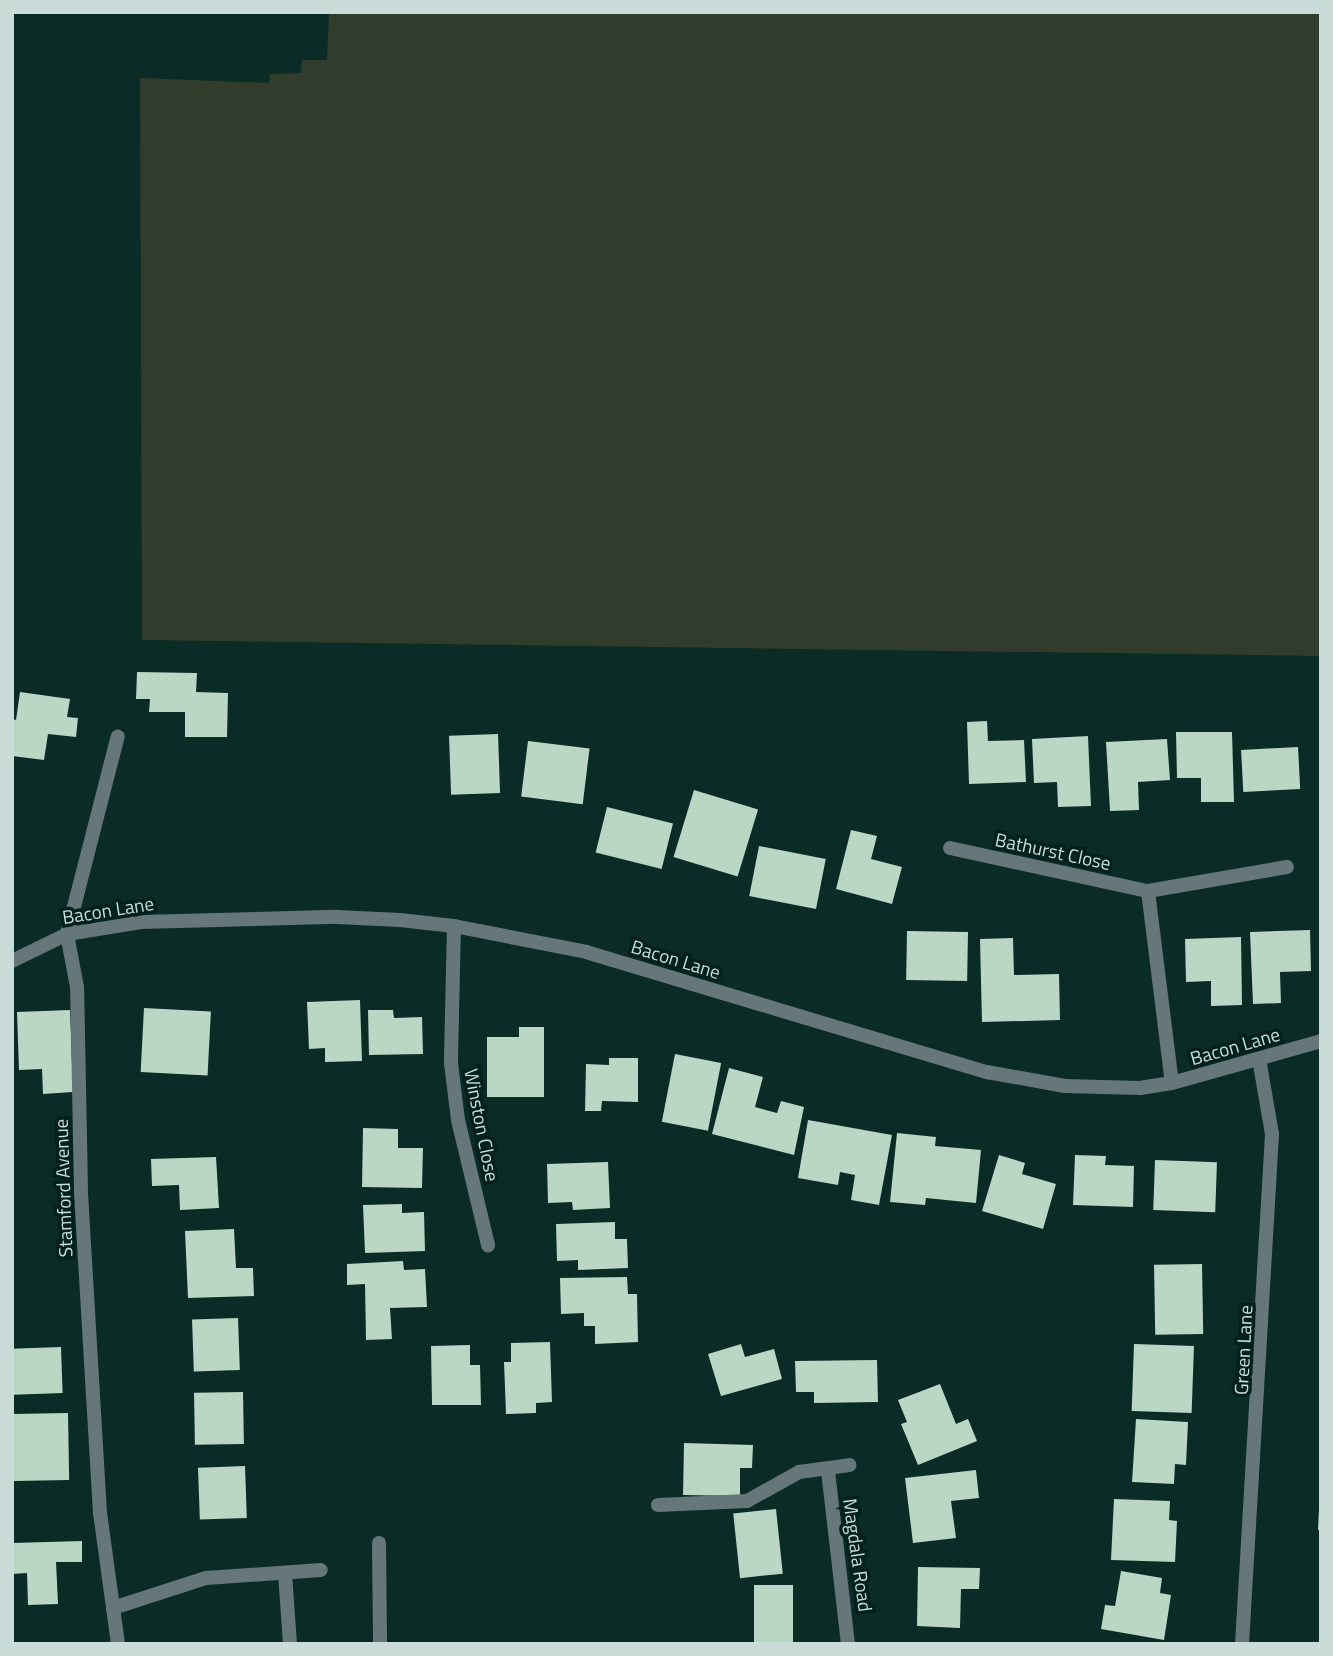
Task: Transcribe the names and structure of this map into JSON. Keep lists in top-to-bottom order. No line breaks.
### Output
{"streets":{"street":["Bathurst Close","Bacon Lane","Winston Close","Stamford Avenue","Green Lane","Magdala Road"]},"crossings":[["Bacon Lane","Winston Close"],["Bacon Lane","Stamford Avenue"],["Bacon Lane","Green Lane"]]}
